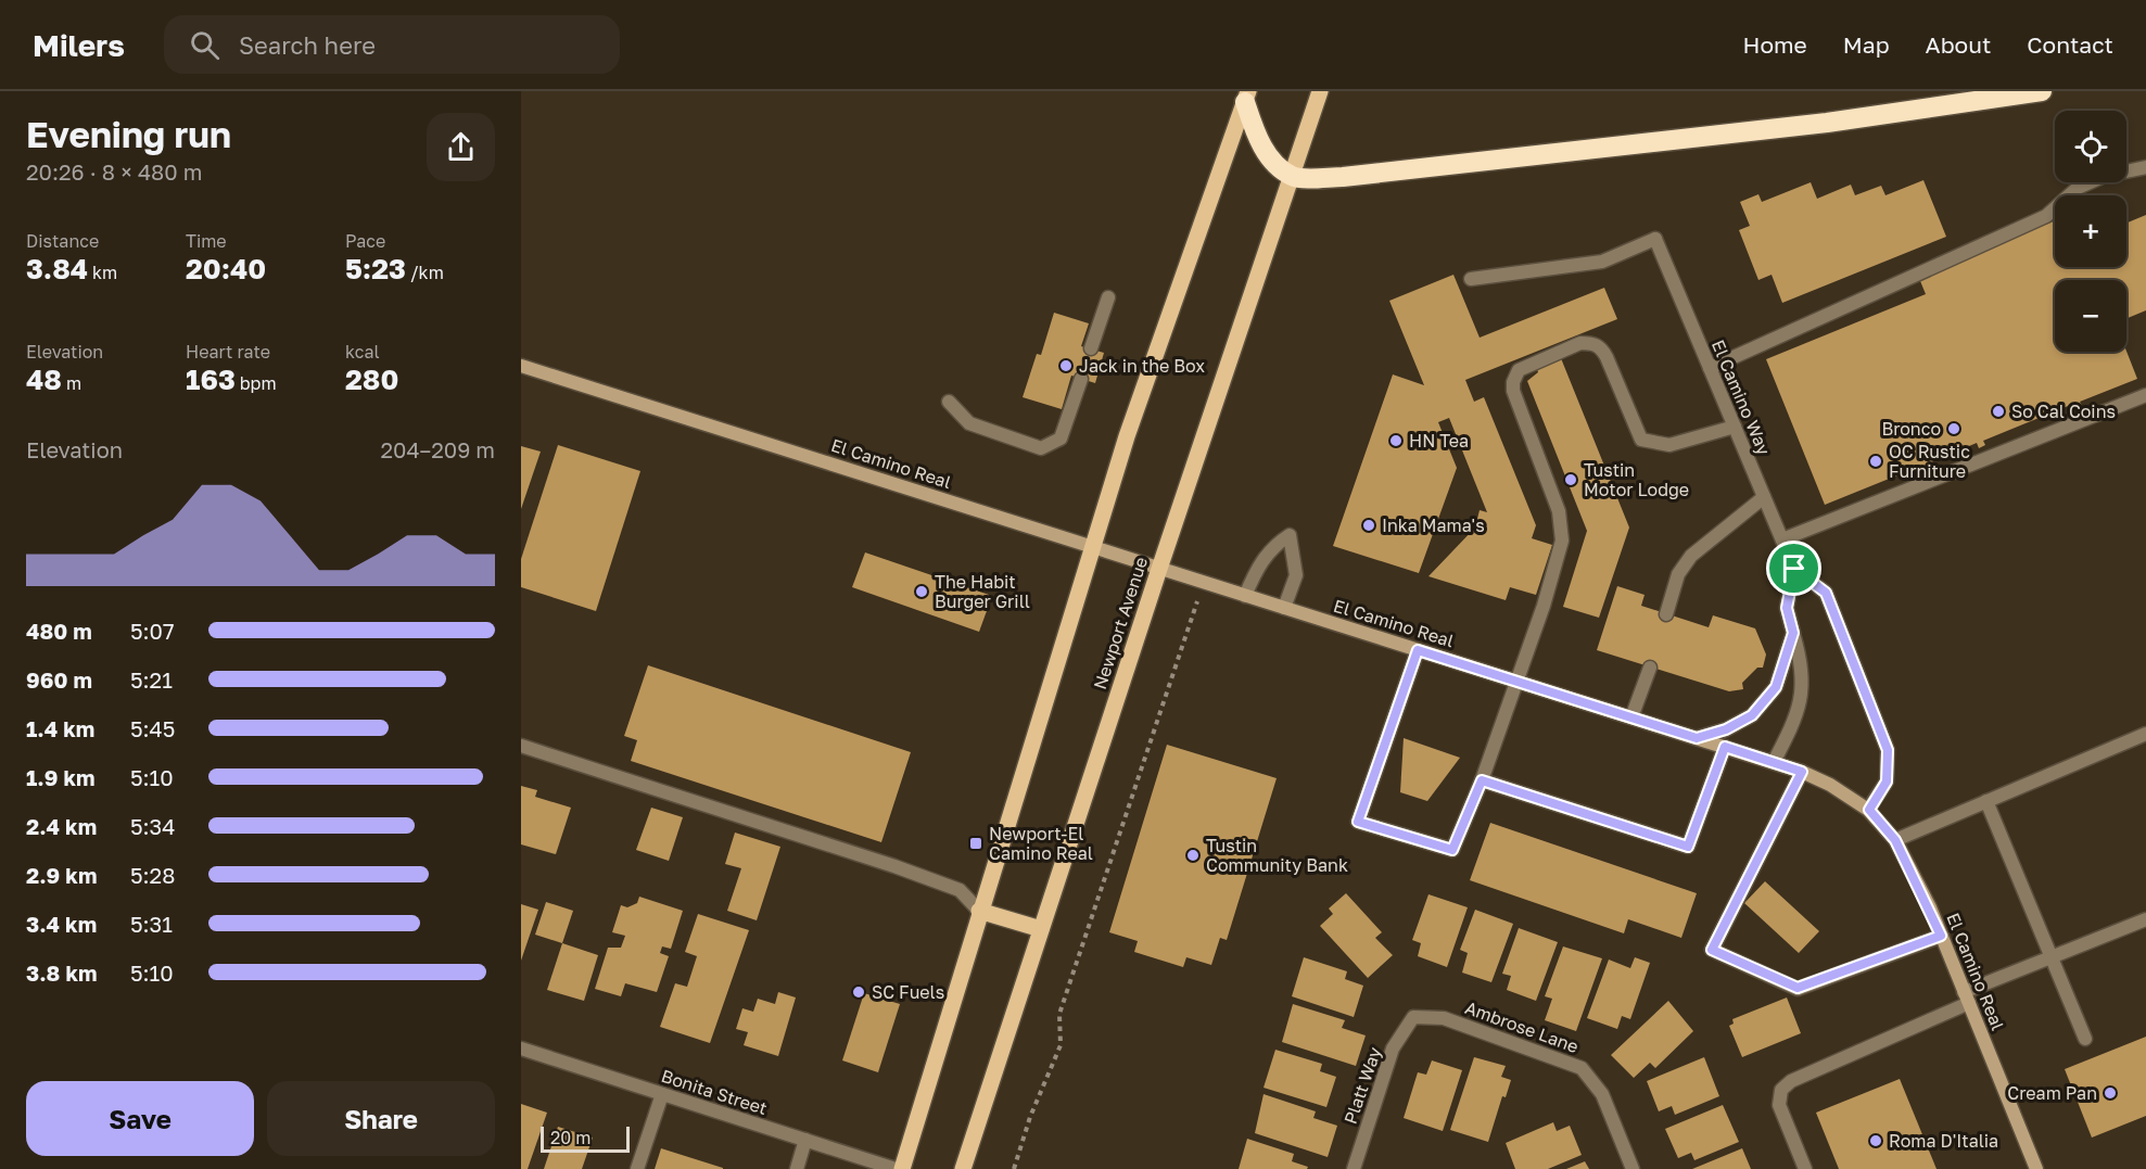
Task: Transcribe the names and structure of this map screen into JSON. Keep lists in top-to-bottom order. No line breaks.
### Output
{"streets":{"main road":["El Camino Real","Newport Avenue"],"street":["El Camino Way","Ambrose Lane","Platt Way","Bonita Street"]},"crossings":[["El Camino Real","Newport Avenue"],["Ambrose Lane","Platt Way"]],"places":{"other":["Jack in the Box","So Cal Coins","Bronco","HN Tea","OC Rustic Furniture","Tustin Motor Lodge","Inka Mama's","The Habit Burger Grill","Tustin Community Bank","SC Fuels","Cream Pan","Roma D'Italia"],"transit":["Newport-El Camino Real"]},"scale_bar":"20 m","page":{"header":"Milers","search":"Search here","nav":["Home","Map","About","Contact"],"heading":["Evening run","20:26 · 8 × 480 m"],"map_buttons":["+","−"],"stats":[["Distance","3.84 km"],["Time","20:40"],["Pace","5:23 /km"],["Elevation","48 m"],["Heart rate","163 bpm"],["kcal","280"]],"chart":["Elevation","204–209 m"],"list":[{"name":"480 m","note":"5:07"},{"name":"960 m","note":"5:21"},{"name":"1.4 km","note":"5:45"},{"name":"1.9 km","note":"5:10"},{"name":"2.4 km","note":"5:34"},{"name":"2.9 km","note":"5:28"},{"name":"3.4 km","note":"5:31"},{"name":"3.8 km","note":"5:10"}],"buttons":["Save","Share"],"scale":"20 m"}}
